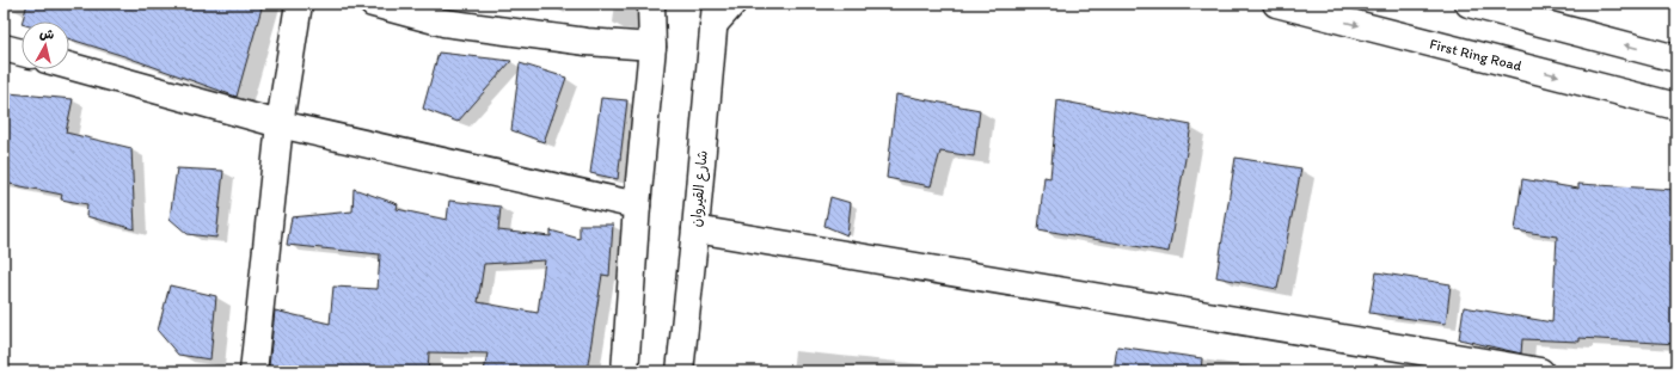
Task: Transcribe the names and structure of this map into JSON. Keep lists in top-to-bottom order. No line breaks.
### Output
{"streets":{"street":["First Ring Road","شارع القيروان"]},"north":"top"}
